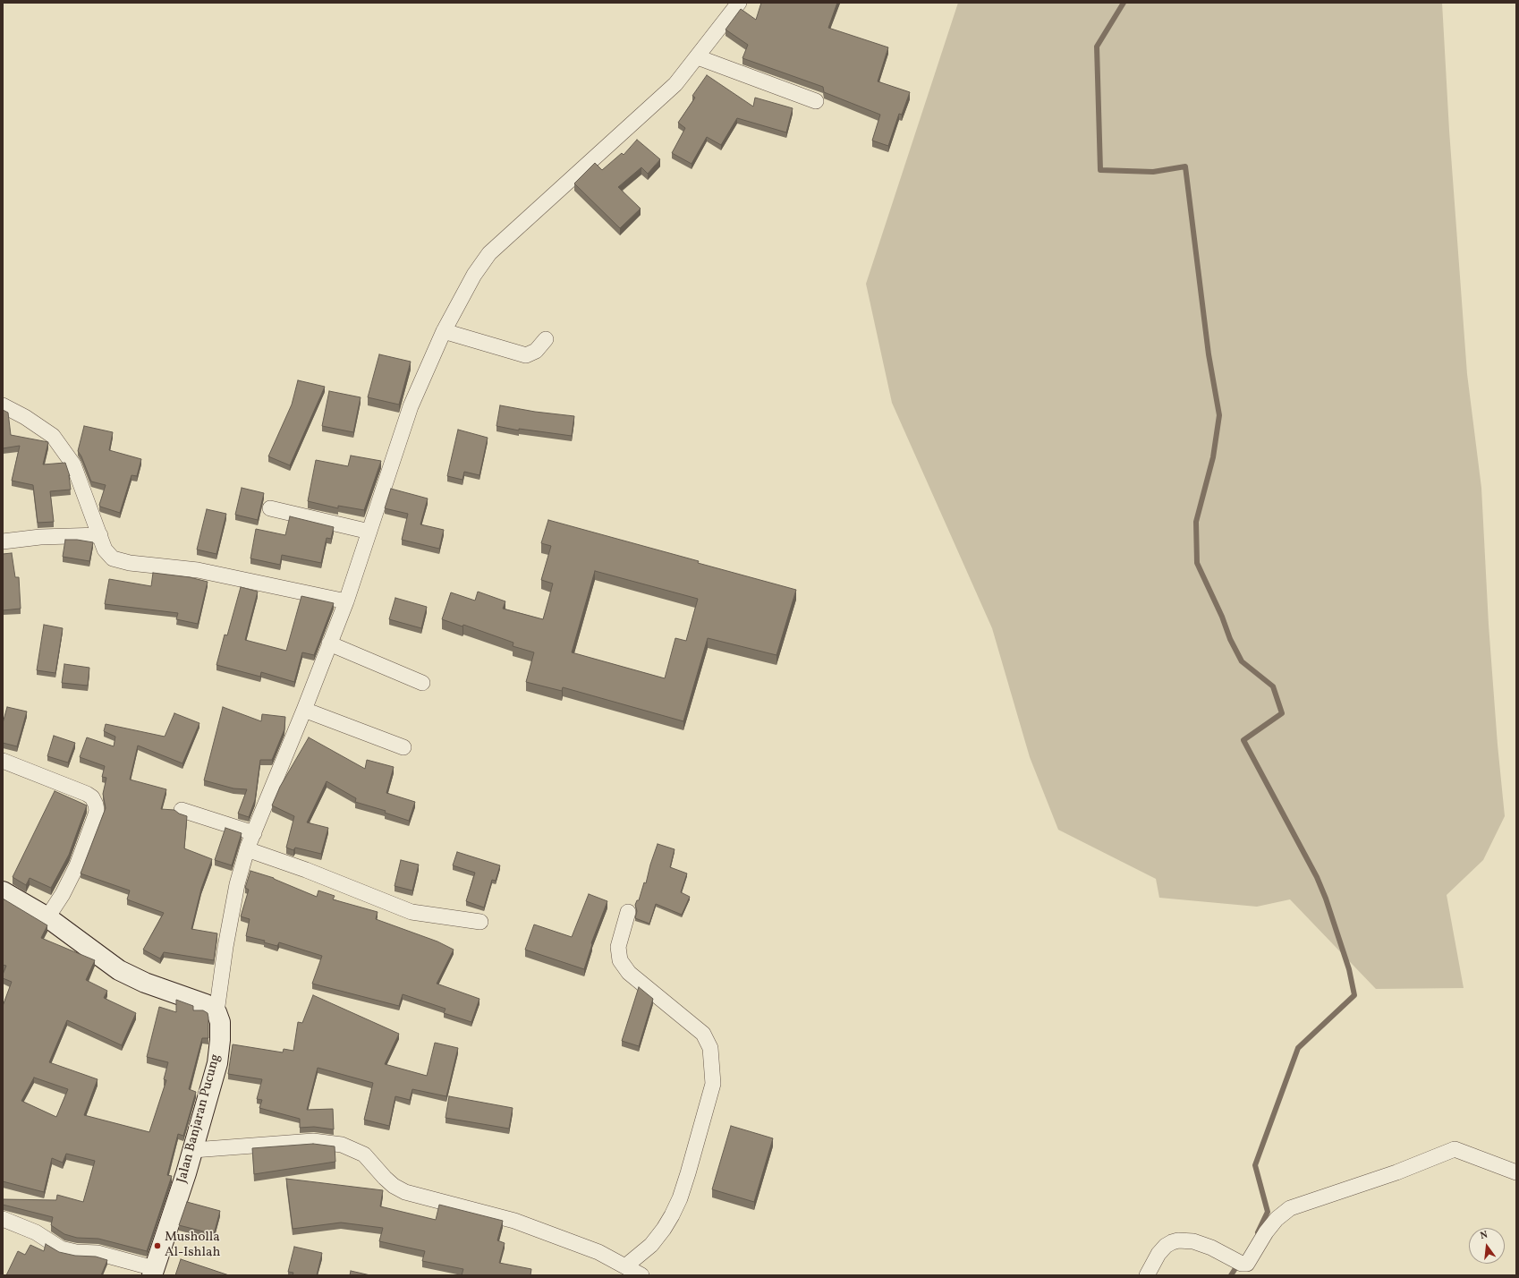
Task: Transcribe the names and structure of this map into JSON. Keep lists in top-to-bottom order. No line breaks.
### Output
{"streets":{"street":["Jalan Banjaran Pucung"]},"places":["Musholla Al-Ishlah"],"north":"top"}
